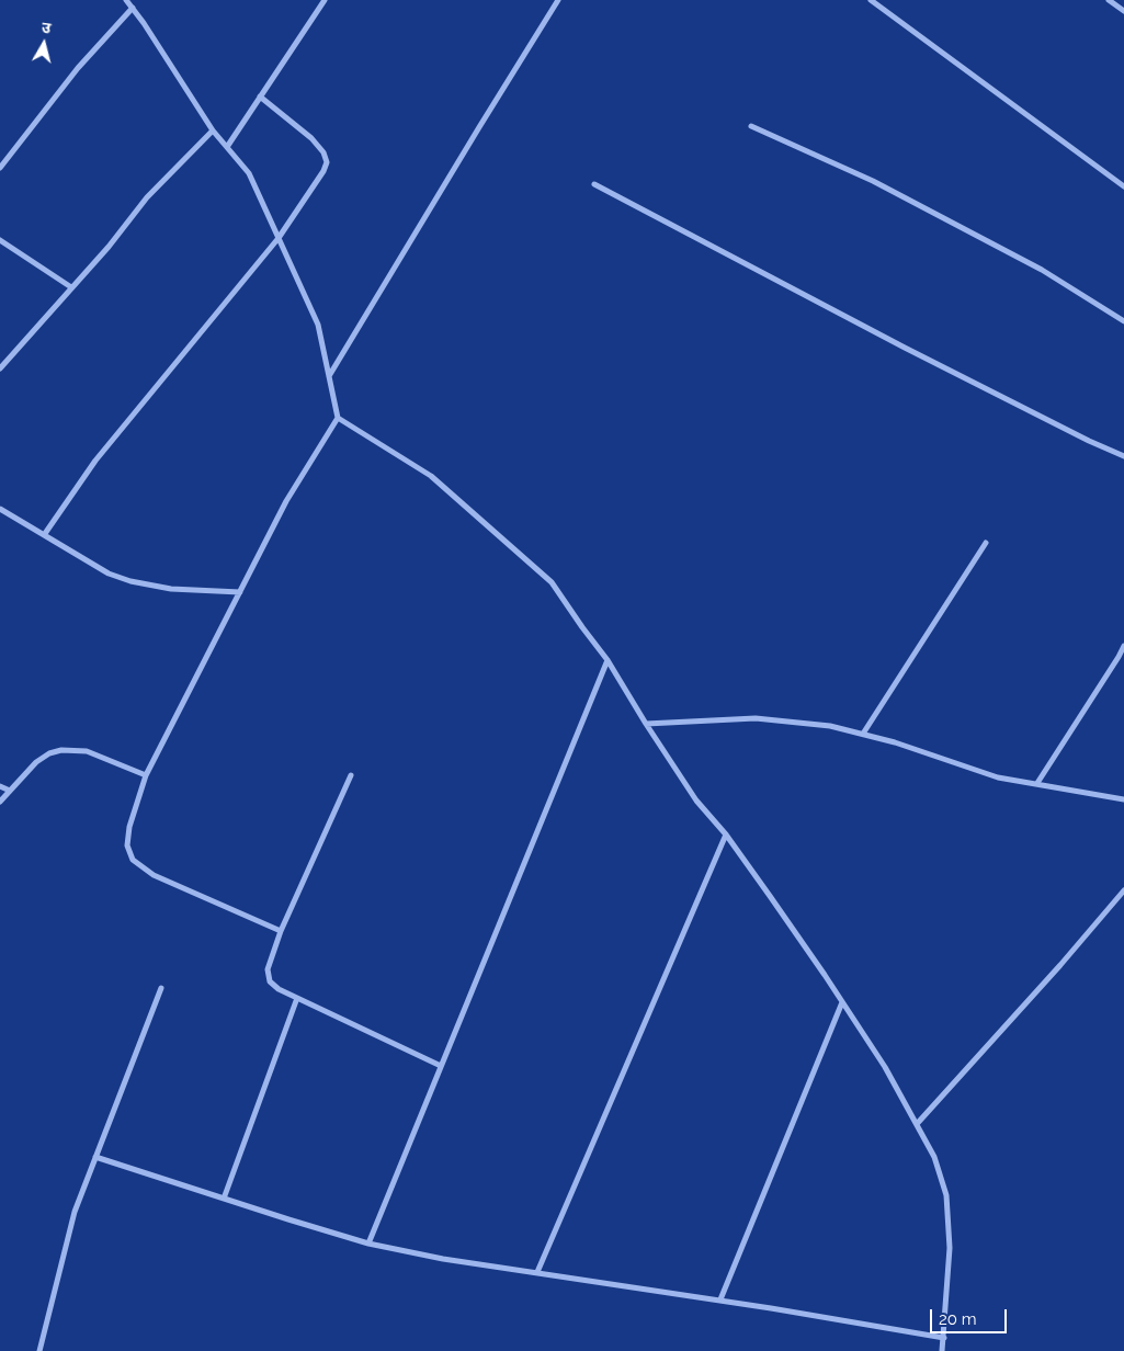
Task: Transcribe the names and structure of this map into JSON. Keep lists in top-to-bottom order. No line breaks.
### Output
{"scale_bar":"20 m","north":"top"}
